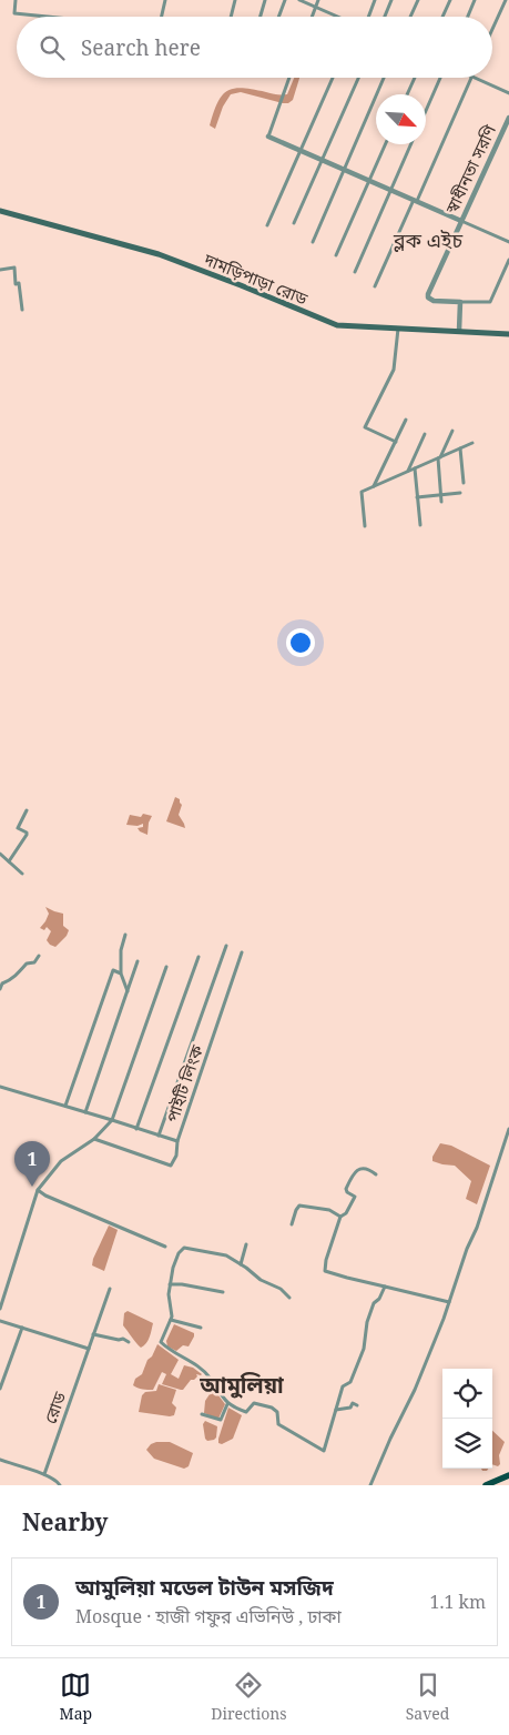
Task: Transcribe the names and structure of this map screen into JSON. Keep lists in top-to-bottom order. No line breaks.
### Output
{"streets":{"main road":["দামড়িপাড়া রোড"],"street":["স্বাধীনতা সরণি","পাইটি লিংক","রোড"]},"districts":["ব্লক এইচ","আমুলিয়া"],"north":"bottom right","page":{"search":"Search here","pins":"1","heading":"Nearby","list":[{"mark":"1","name":"আমুলিয়া মডেল টাউন মসজিদ","note":"Mosque · হাজী গফুর এভিনিউ , ঢাকা","value":"1.1 km"}],"nav":["Map","Directions","Saved"]}}
